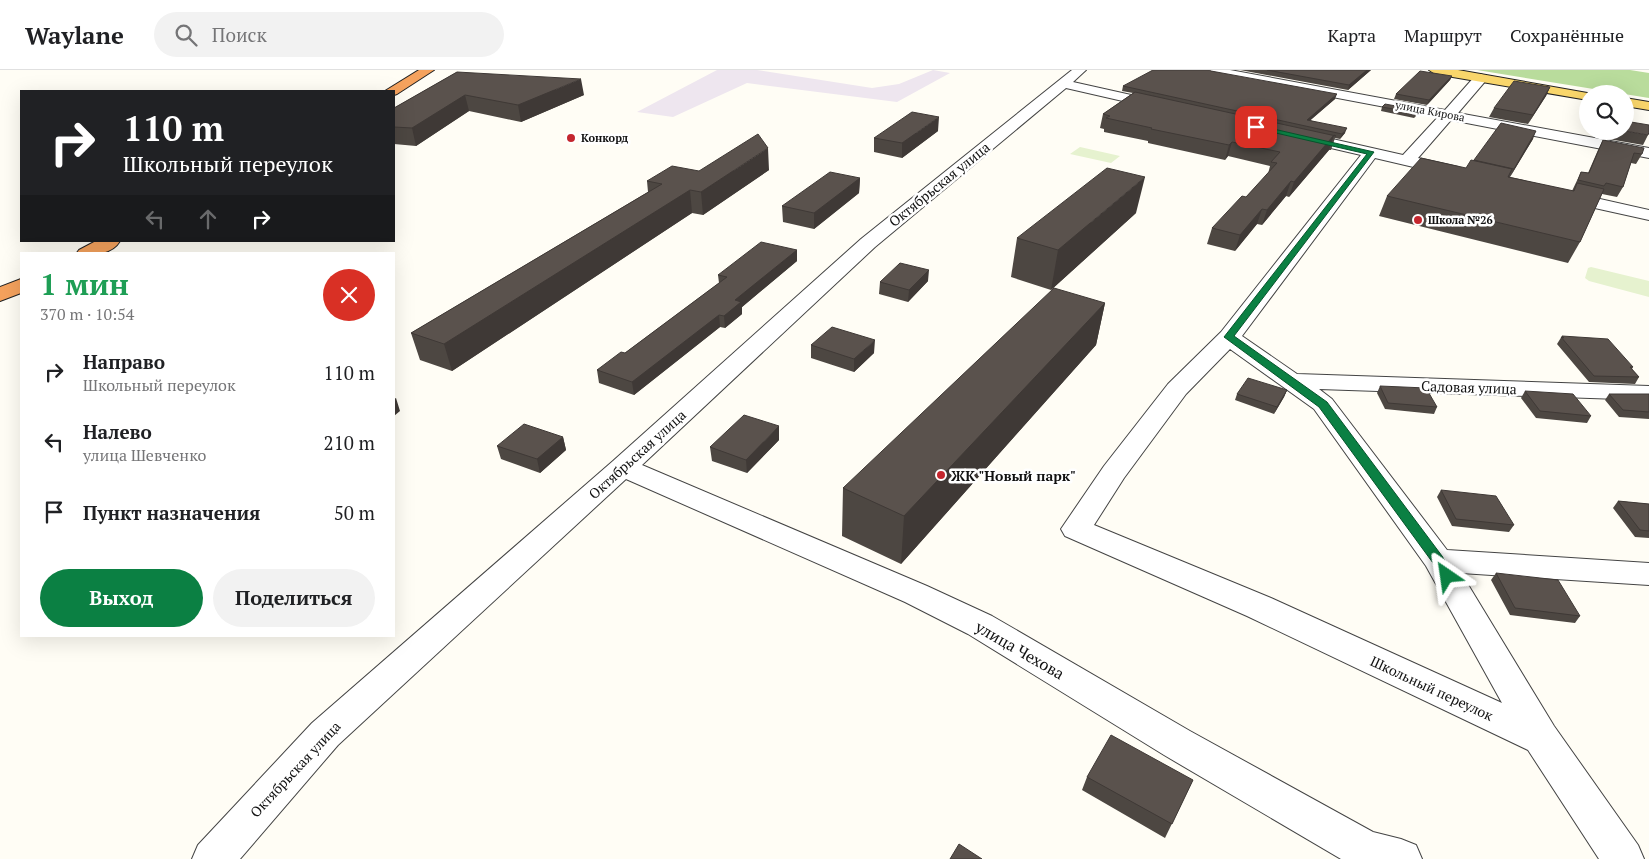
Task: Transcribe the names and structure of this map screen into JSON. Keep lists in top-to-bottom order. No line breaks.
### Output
{"streets":{"street":["улица Кирова","Октябрьская улица","Садовая улица","улица Чехова","Школьный переулок"]},"crossings":[["Октябрьская улица","улица Чехова"]],"places":["Конкорд","Школа №26","ЖК \"Новый парк\""],"page":{"header":"Waylane","search":"Поиск","nav":["Карта","Маршрут","Сохранённые"],"turn":["110 m","Школьный переулок"],"heading":["1 мин","370 m · 10:54"],"list":[{"name":"Направо","note":"Школьный переулок","value":"110 m"},{"name":"Налево","note":"улица Шевченко","value":"210 m"},{"name":"Пункт назначения","value":"50 m"}],"buttons":["Выход","Поделиться"]}}
